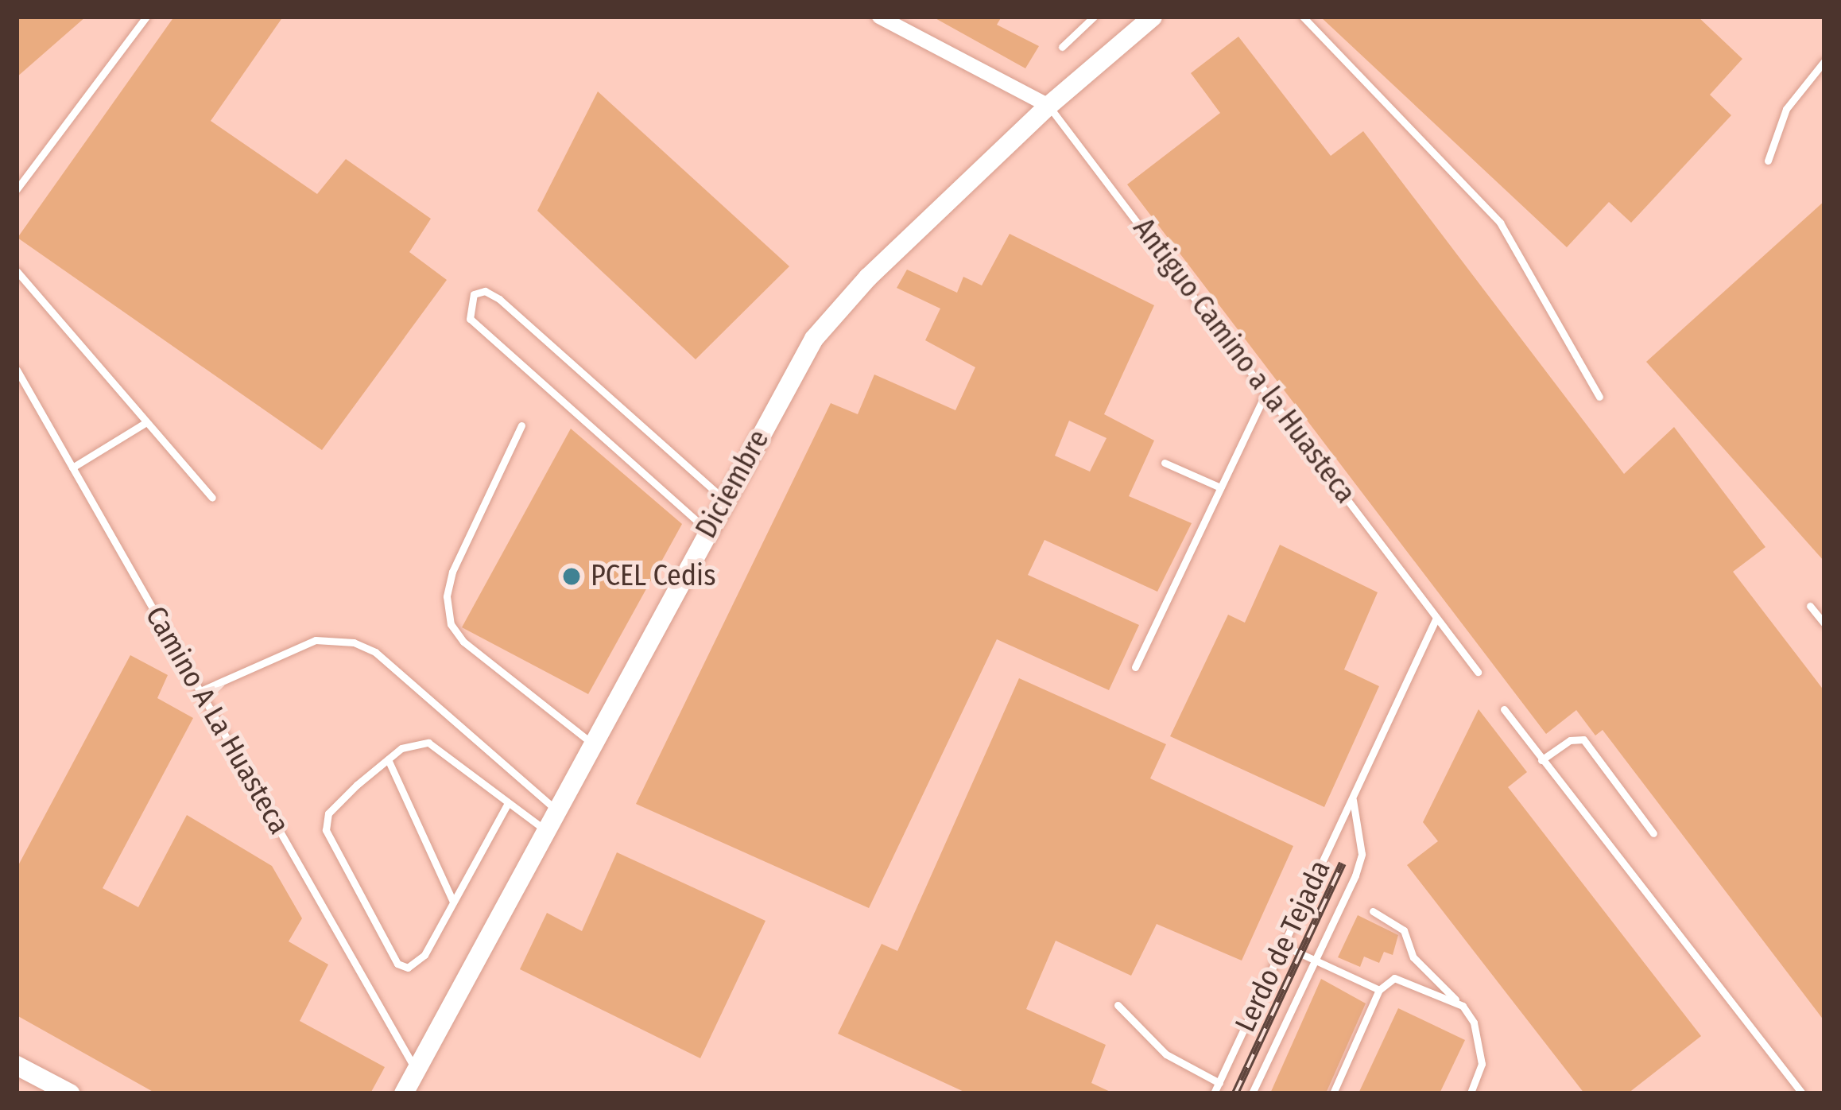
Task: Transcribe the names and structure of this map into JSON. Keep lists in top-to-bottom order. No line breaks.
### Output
{"streets":{"street":["Diciembre"],"lane":["Antiguo Camino a la Huasteca","Camino A La Huasteca","Lerdo de Tejada"]},"crossings":[["Antiguo Camino a la Huasteca","Diciembre"],["Antiguo Camino a la Huasteca","Lerdo de Tejada"],["Diciembre","Camino A La Huasteca"]],"places":["PCEL Cedis"]}
